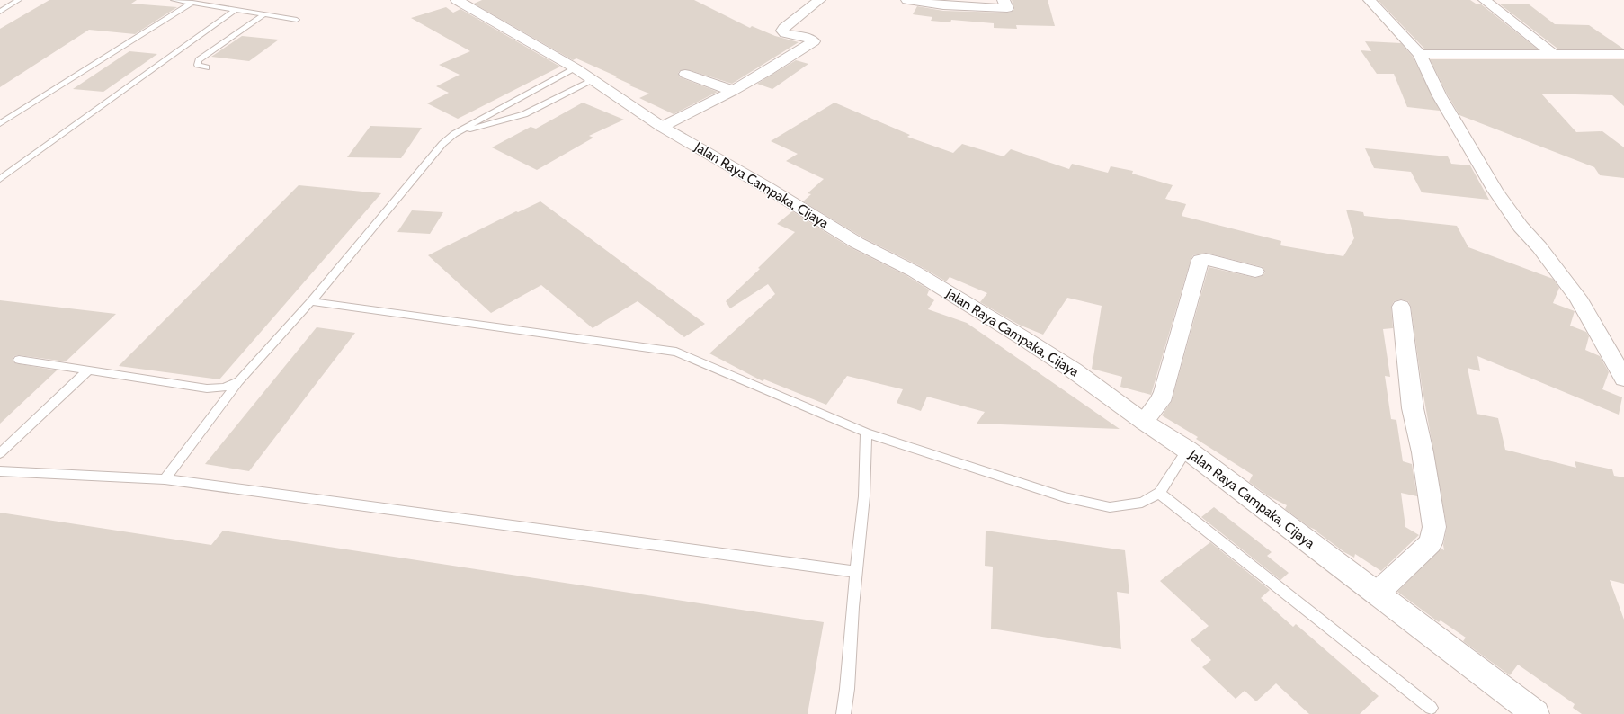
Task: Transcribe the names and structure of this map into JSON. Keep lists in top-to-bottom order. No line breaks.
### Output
{"streets":{"street":["Jalan Raya Campaka, Cijaya"]}}
